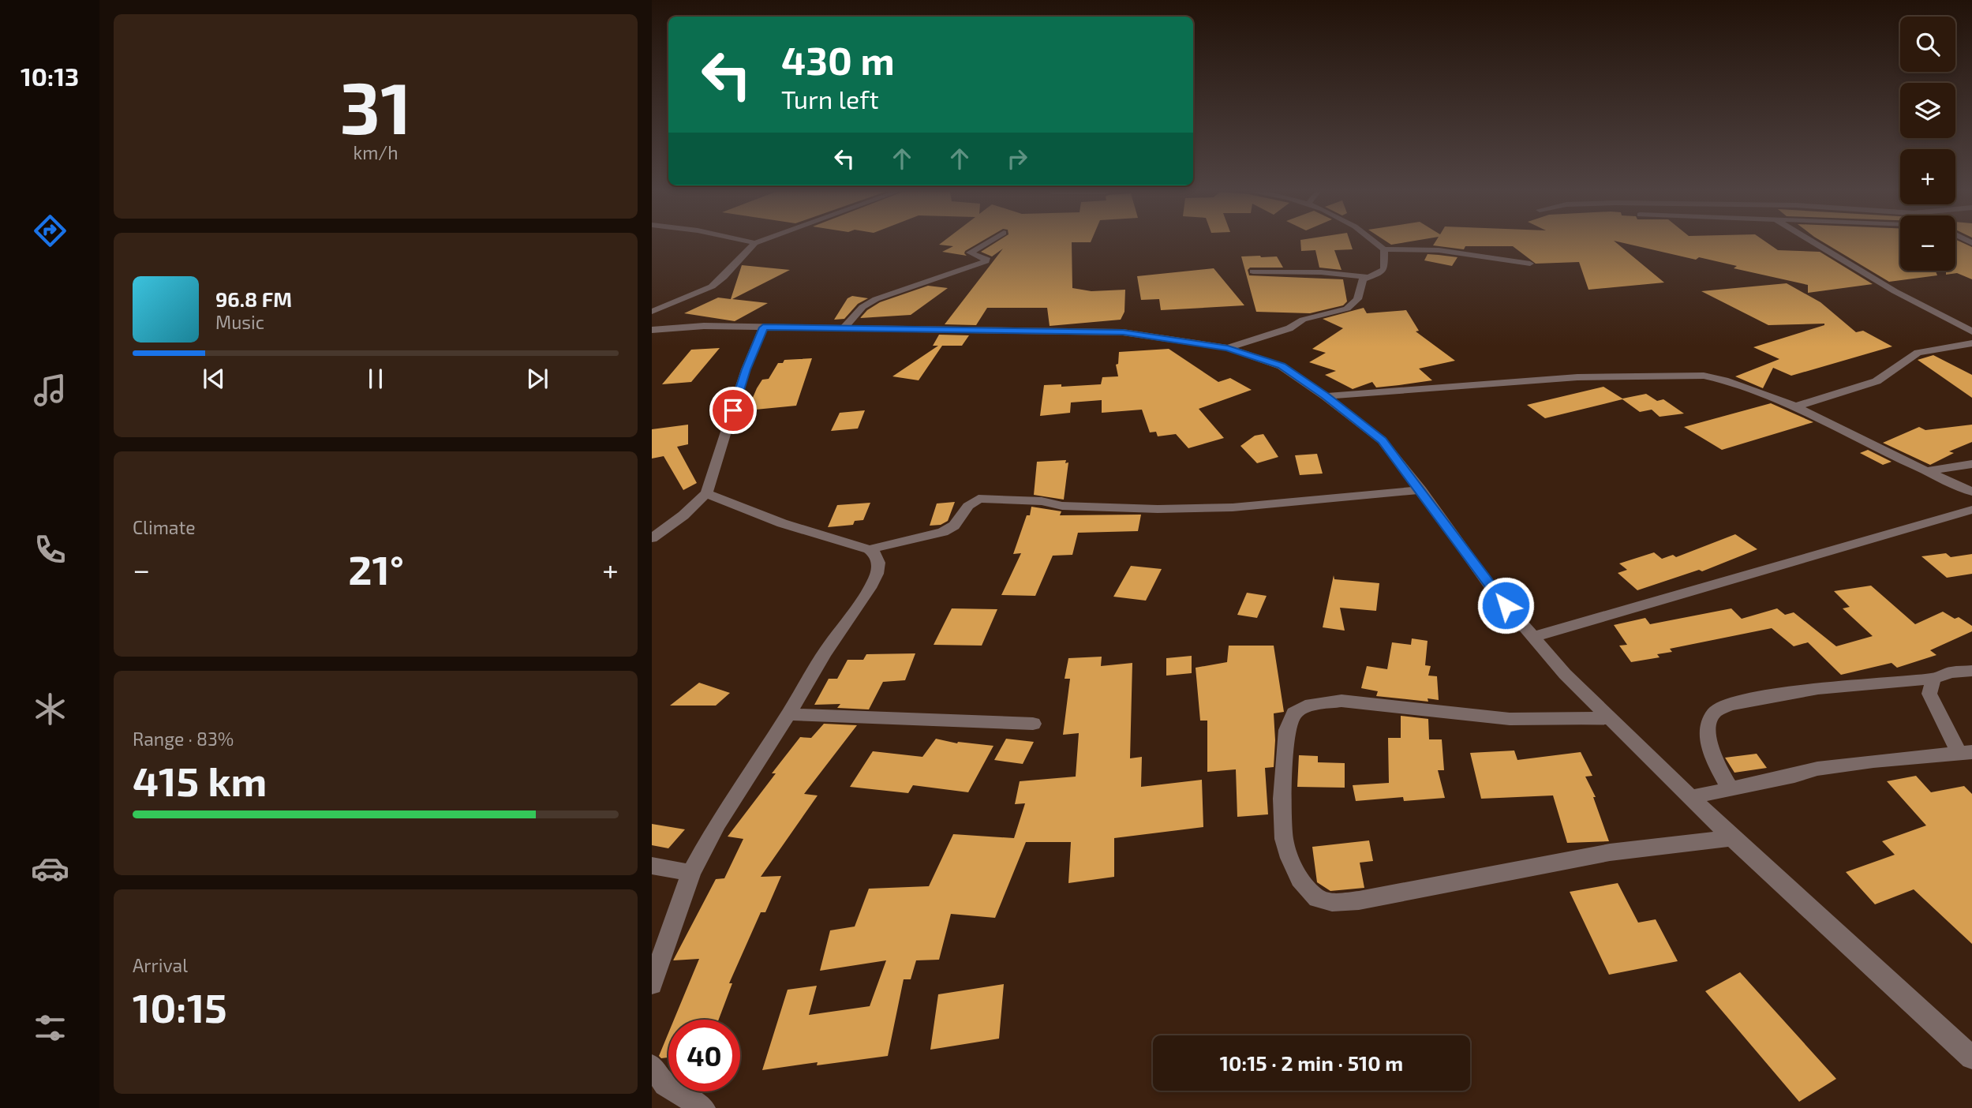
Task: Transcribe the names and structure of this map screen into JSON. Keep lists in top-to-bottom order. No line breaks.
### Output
{"page":{"tabs":"10:13","tile":[["31","km/h"],"Climate",["Range · 83%","415 km"],["Arrival","10:15"]],"map_buttons":["+","−"],"turn":["430 m","Turn left"],"song":["96.8 FM","Music"],"heat":["−","21°","+"],"limit":"40","trip":"10:15 · 2 min · 510 m"}}
